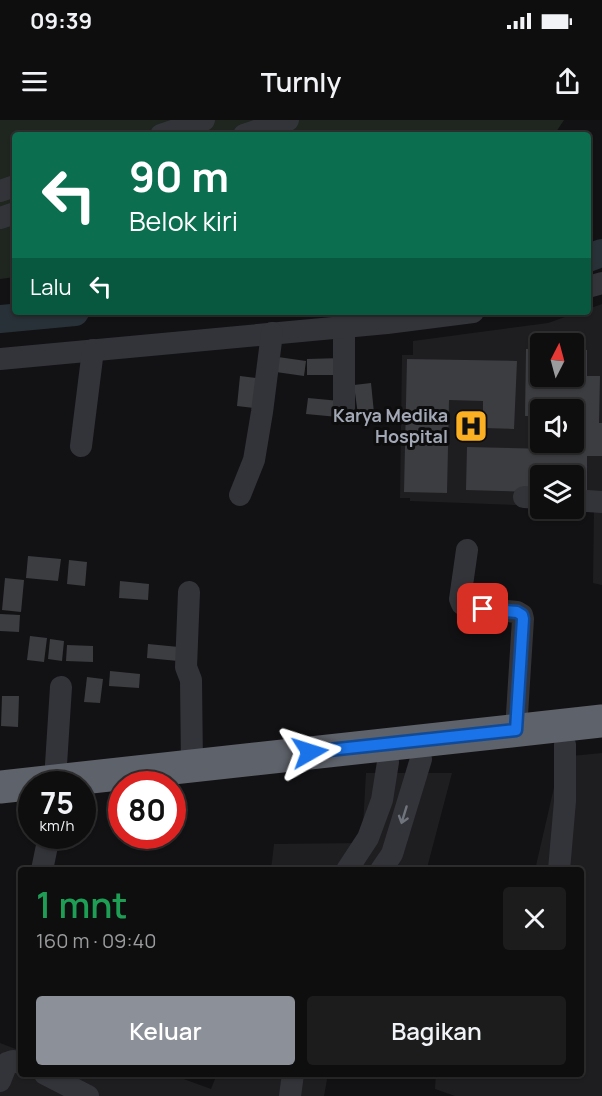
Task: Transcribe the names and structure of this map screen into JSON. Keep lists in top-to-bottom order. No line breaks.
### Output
{"places":{"hospital":["Karya Medika Hospital"]},"north":"top","page":{"status":"09:39","header":"Turnly","turn":["90 m","Belok kiri"],"then":"Lalu","speed":"75 km/h","limit":"80","heading":["1 mnt","160 m · 09:40"],"buttons":["Keluar","Bagikan"]}}
